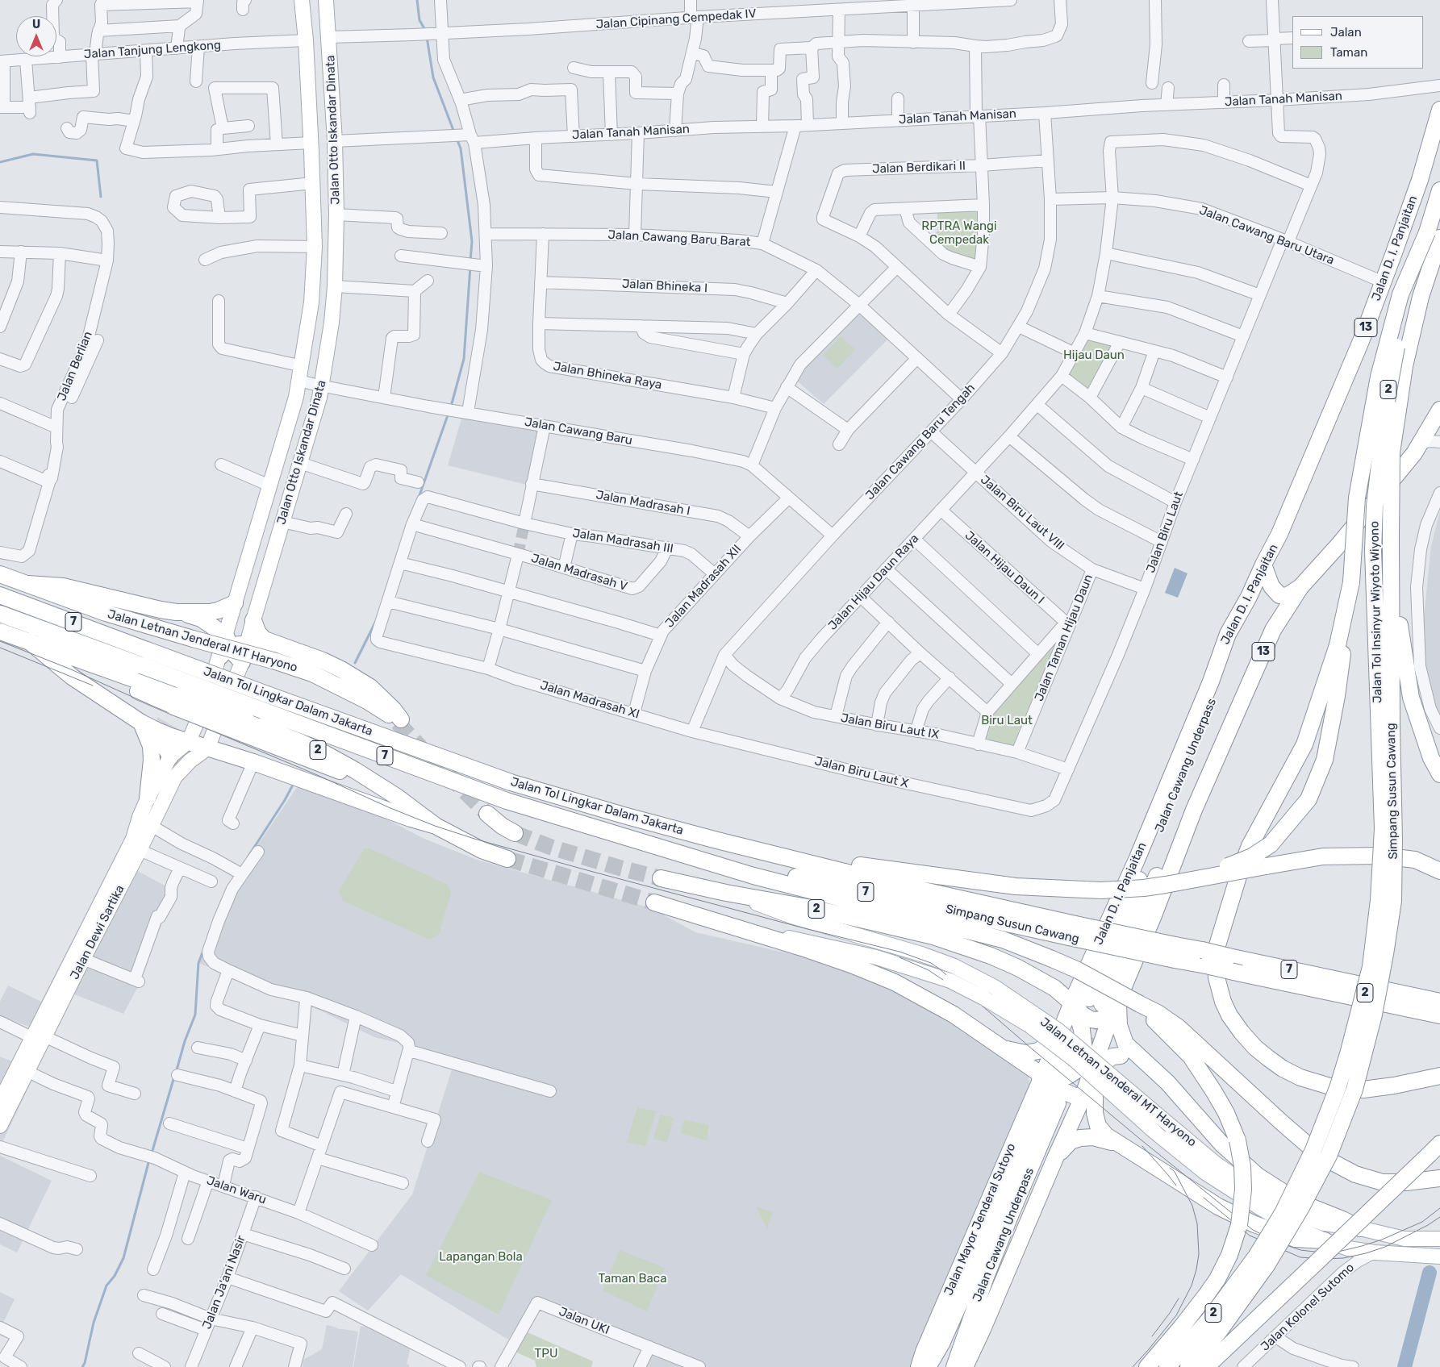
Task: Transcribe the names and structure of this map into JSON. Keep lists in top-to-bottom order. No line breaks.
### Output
{"streets":{"highway":["Jalan D. I. Panjaitan","13","2","Jalan Tol Insinyur Wiyoto Wiyono","7","Jalan Letnan Jenderal MT Haryono","Jalan Tol Lingkar Dalam Jakarta","Jalan Cawang Underpass","Simpang Susun Cawang","Jalan Mayor Jenderal Sutoyo"],"main road":["Jalan Otto Iskandar Dinata","Jalan Dewi Sartika"],"street":["Jalan Cipinang Cempedak IV","Jalan Tanjung Lengkong","Jalan Tanah Manisan","Jalan Berdikari II","Jalan Cawang Baru Utara","Jalan Cawang Baru Barat","Jalan Bhineka I","Jalan Berlian","Jalan Bhineka Raya","Jalan Cawang Baru","Jalan Cawang Baru Tengah","Jalan Madrasah I","Jalan Biru Laut VIII","Jalan Biru Laut","Jalan Madrasah III","Jalan Hijau Daun I","Jalan Madrasah V","Jalan Hijau Daun Raya","Jalan Madrasah XII","Jalan Taman Hijau Daun","Jalan Madrasah XI","Jalan Biru Laut IX","Jalan Biru Laut X","Jalan Waru","Jalan Ja'ani Nasir","Jalan Kolonel Sutomo","Jalan UKI"]},"crossings":[["Jalan Cipinang Cempedak IV","Jalan Otto Iskandar Dinata"],["Jalan Tanjung Lengkong","Jalan Otto Iskandar Dinata"],["Jalan Tanah Manisan","Jalan Otto Iskandar Dinata"],["Jalan Tanah Manisan","Jalan Cawang Baru Tengah"],["Jalan Tanah Manisan","Jalan Biru Laut"],["Jalan Otto Iskandar Dinata","Jalan Cawang Baru"],["Jalan Otto Iskandar Dinata","Jalan Dewi Sartika"],["Jalan Berdikari II","Jalan Cawang Baru Tengah"],["Jalan Cawang Baru Utara","Jalan D. I. Panjaitan"],["Jalan Cawang Baru Utara","Jalan Cawang Baru Tengah"],["Jalan Cawang Baru Utara","Jalan Biru Laut"],["Jalan Cawang Baru Utara","Jalan Hijau Daun Raya"],["Jalan Cawang Baru Barat","Jalan Bhineka Raya"],["Jalan Cawang Baru Barat","Jalan Cawang Baru Tengah"],["Jalan D. I. Panjaitan","Jalan Letnan Jenderal MT Haryono"],["Jalan D. I. Panjaitan","Jalan Cawang Underpass"],["Jalan D. I. Panjaitan","Jalan Mayor Jenderal Sutoyo"],["Jalan Bhineka I","Jalan Bhineka Raya"],["13","Jalan Cawang Underpass"],["2","Jalan Tol Insinyur Wiyoto Wiyono"],["2","Simpang Susun Cawang"],["Jalan Cawang Baru","Jalan Cawang Baru Tengah"],["Jalan Cawang Baru","Jalan Madrasah XII"],["Jalan Cawang Baru Tengah","Jalan Biru Laut VIII"],["Jalan Cawang Baru Tengah","Jalan Madrasah XI"],["Jalan Cawang Baru Tengah","Jalan Biru Laut IX"],["Jalan Cawang Baru Tengah","Jalan Biru Laut X"],["Jalan Madrasah I","Jalan Madrasah XII"],["Jalan Biru Laut VIII","Jalan Biru Laut"],["Jalan Biru Laut VIII","Jalan Hijau Daun Raya"],["Jalan Biru Laut VIII","Jalan Taman Hijau Daun"],["Jalan Biru Laut","Jalan Hijau Daun Raya"],["Jalan Biru Laut","Jalan Biru Laut IX"],["Jalan Biru Laut","Jalan Biru Laut X"],["Jalan Madrasah III","Jalan Madrasah V"],["Jalan Madrasah III","Jalan Madrasah XII"],["Jalan Hijau Daun I","Jalan Hijau Daun Raya"],["Jalan Hijau Daun I","Jalan Taman Hijau Daun"],["Jalan Hijau Daun Raya","Jalan Biru Laut IX"],["Jalan Madrasah XII","Jalan Madrasah XI"],["Jalan Tol Insinyur Wiyoto Wiyono","Simpang Susun Cawang"],["Jalan Taman Hijau Daun","Jalan Biru Laut IX"],["Jalan Letnan Jenderal MT Haryono","Jalan Cawang Underpass"],["Jalan Letnan Jenderal MT Haryono","Jalan Kolonel Sutomo"],["Jalan Madrasah XI","Jalan Biru Laut X"],["Jalan Tol Lingkar Dalam Jakarta","Simpang Susun Cawang"],["Jalan Dewi Sartika","Jalan Waru"],["Jalan Waru","Jalan Ja'ani Nasir"]],"parks":["RPTRA Wangi Cempedak","Hijau Daun","Biru Laut","Lapangan Bola","Taman Baca","TPU"],"legend":["Jalan","Taman"],"north":"top"}
